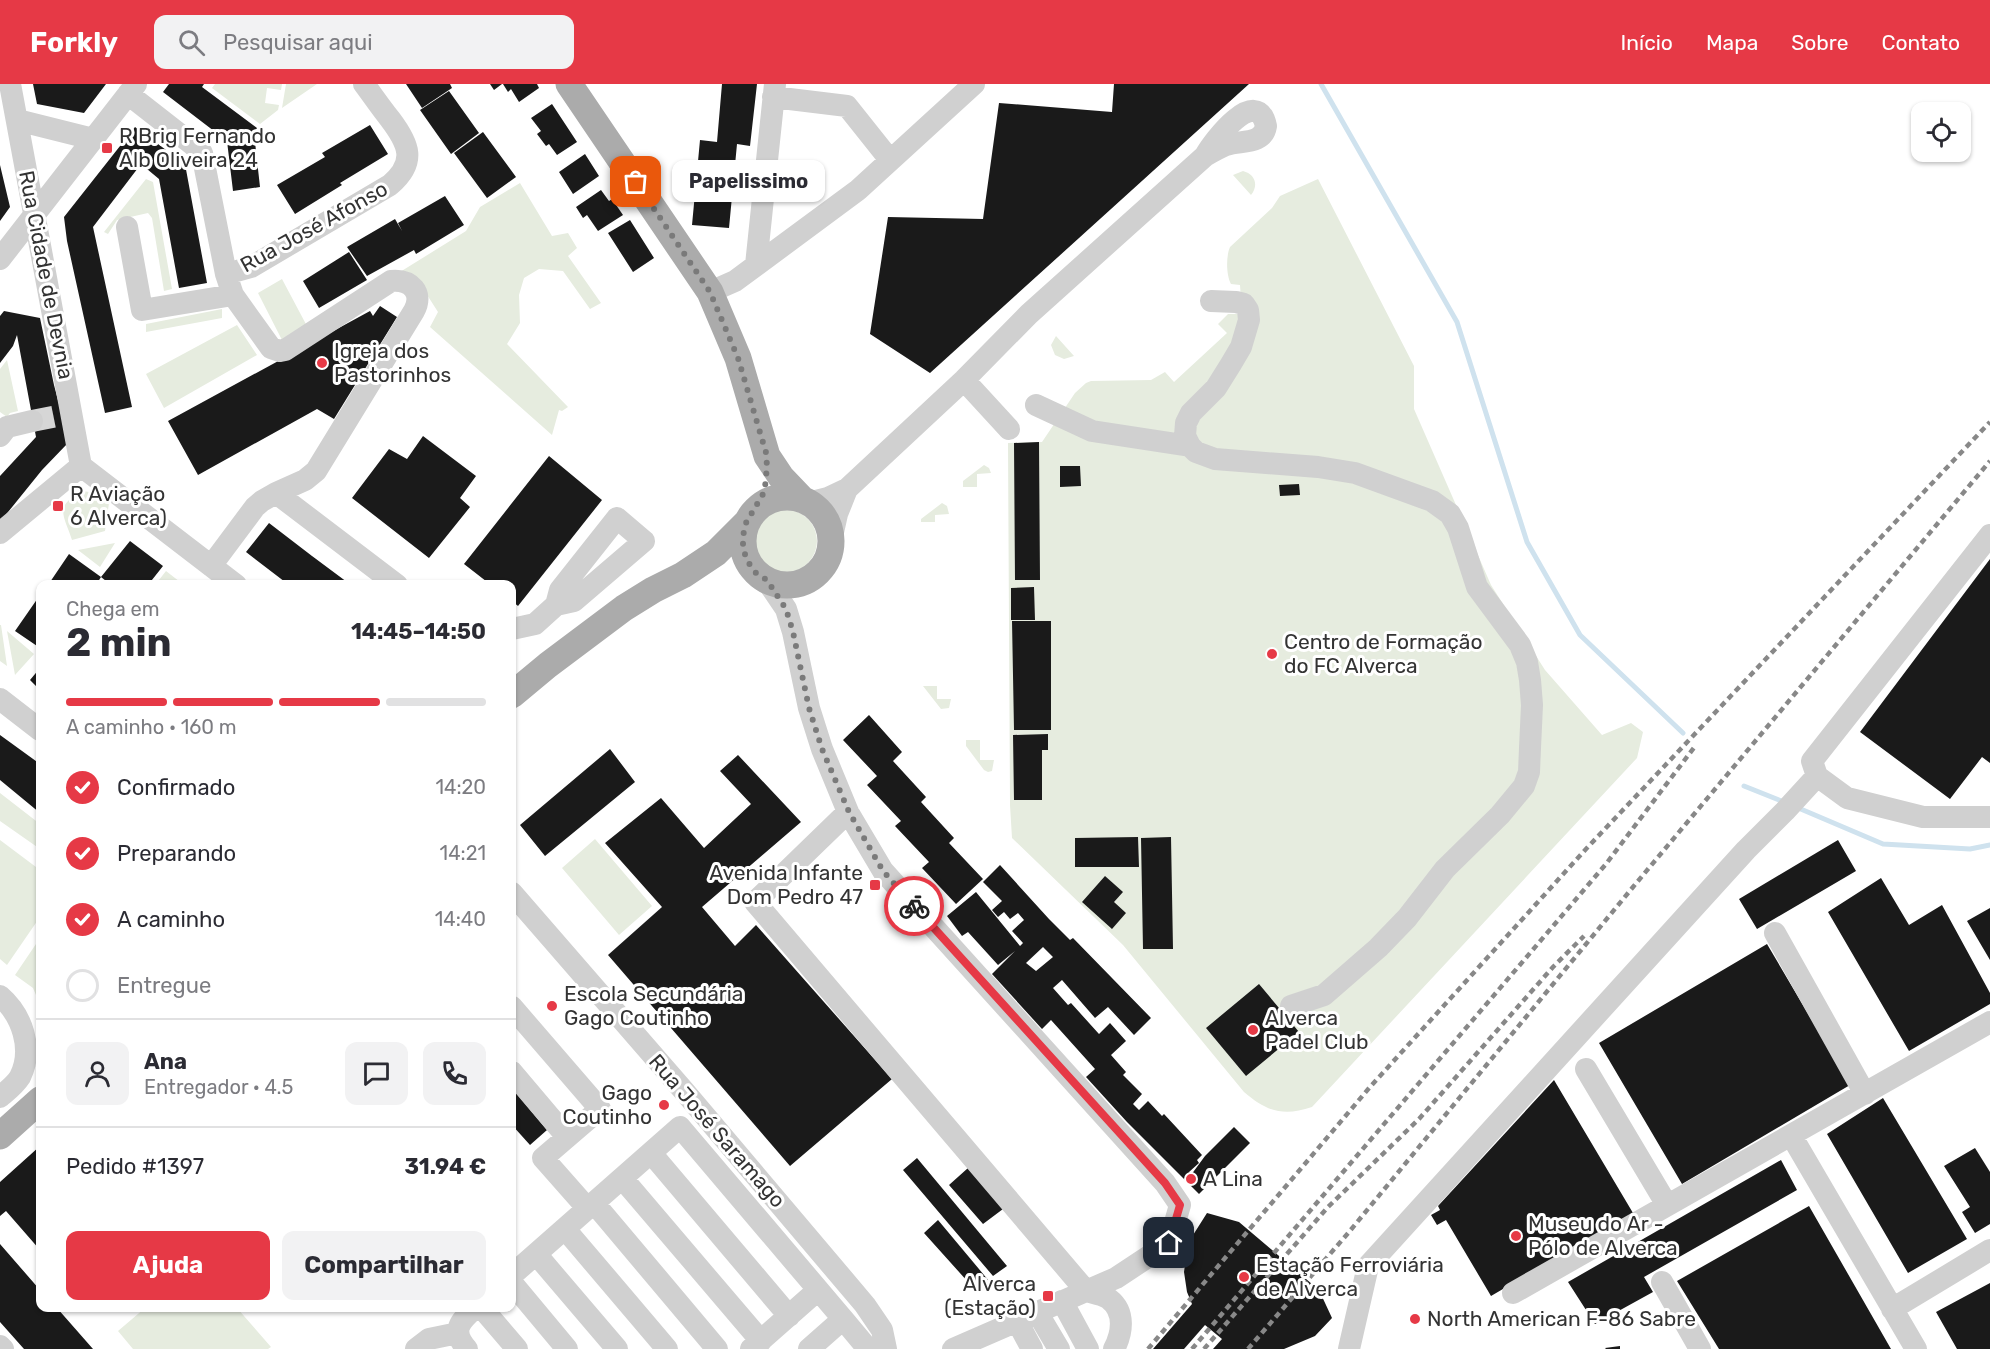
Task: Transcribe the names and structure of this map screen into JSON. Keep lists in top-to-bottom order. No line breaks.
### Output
{"streets":{"street":["Rua José Afonso","Rua Cidade de Devnia","Rua José Saramago"]},"places":{"transit":["R Brig Fernando Alb Oliveira 24","R Aviação 6 Alverca)","Avenida Infante Dom Pedro 47","Alverca (Estação)"],"other":["Papelissimo","Igreja dos Pastorinhos","Centro de Formação do FC Alverca","Escola Secundária Gago Coutinho","Alverca Padel Club","Gago Coutinho","A Lina","Museu do Ar - Pólo de Alverca","Estação Ferroviária de Alverca","North American F-86 Sabre"]},"page":{"header":"Forkly","search":"Pesquisar aqui","nav":["Início","Mapa","Sobre","Contato"],"bubble":"Papelissimo","heading":["2 min","Chega em","14:45–14:50"],"panel":["Ana","Entregador · 4.5","Pedido #1397","31.94 €"],"bar":"A caminho · 160 m","list":[["Confirmado","14:20"],["Preparando","14:21"],["A caminho","14:40"],"Entregue"],"buttons":["Ajuda","Compartilhar"]}}
